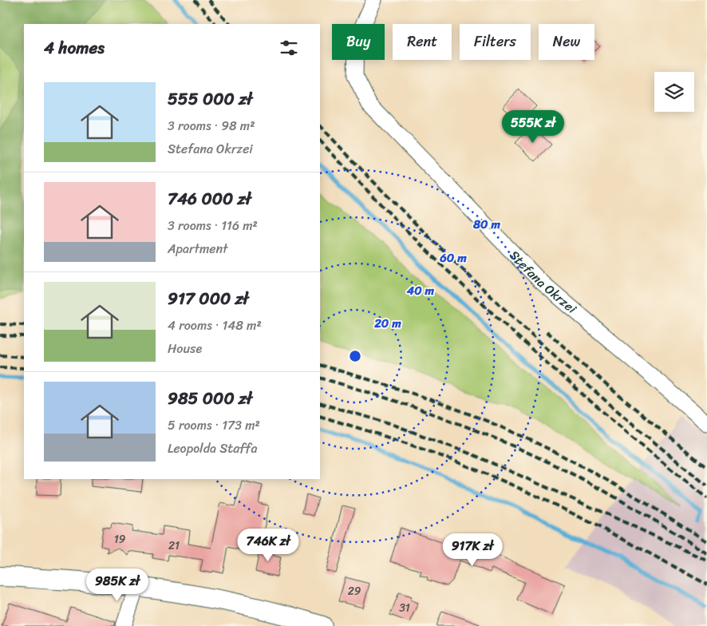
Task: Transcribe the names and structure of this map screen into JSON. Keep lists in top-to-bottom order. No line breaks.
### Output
{"streets":{"street":["Stefana Okrzei"]},"house_numbers":["19","21","29","31"],"page":{"chip":["Buy","Rent","Filters","New"],"heading":"4 homes","list":[{"name":"555 000 zł","note":"3 rooms · 98 m² · Stefana Okrzei"},{"name":"746 000 zł","note":"3 rooms · 116 m² · Apartment"},{"name":"917 000 zł","note":"4 rooms · 148 m² · House"},{"name":"985 000 zł","note":"5 rooms · 173 m² · Leopolda Staffa"}],"price":["555K zł","746K zł","917K zł","985K zł"]},"rings":["80 m","60 m","40 m","20 m"]}
